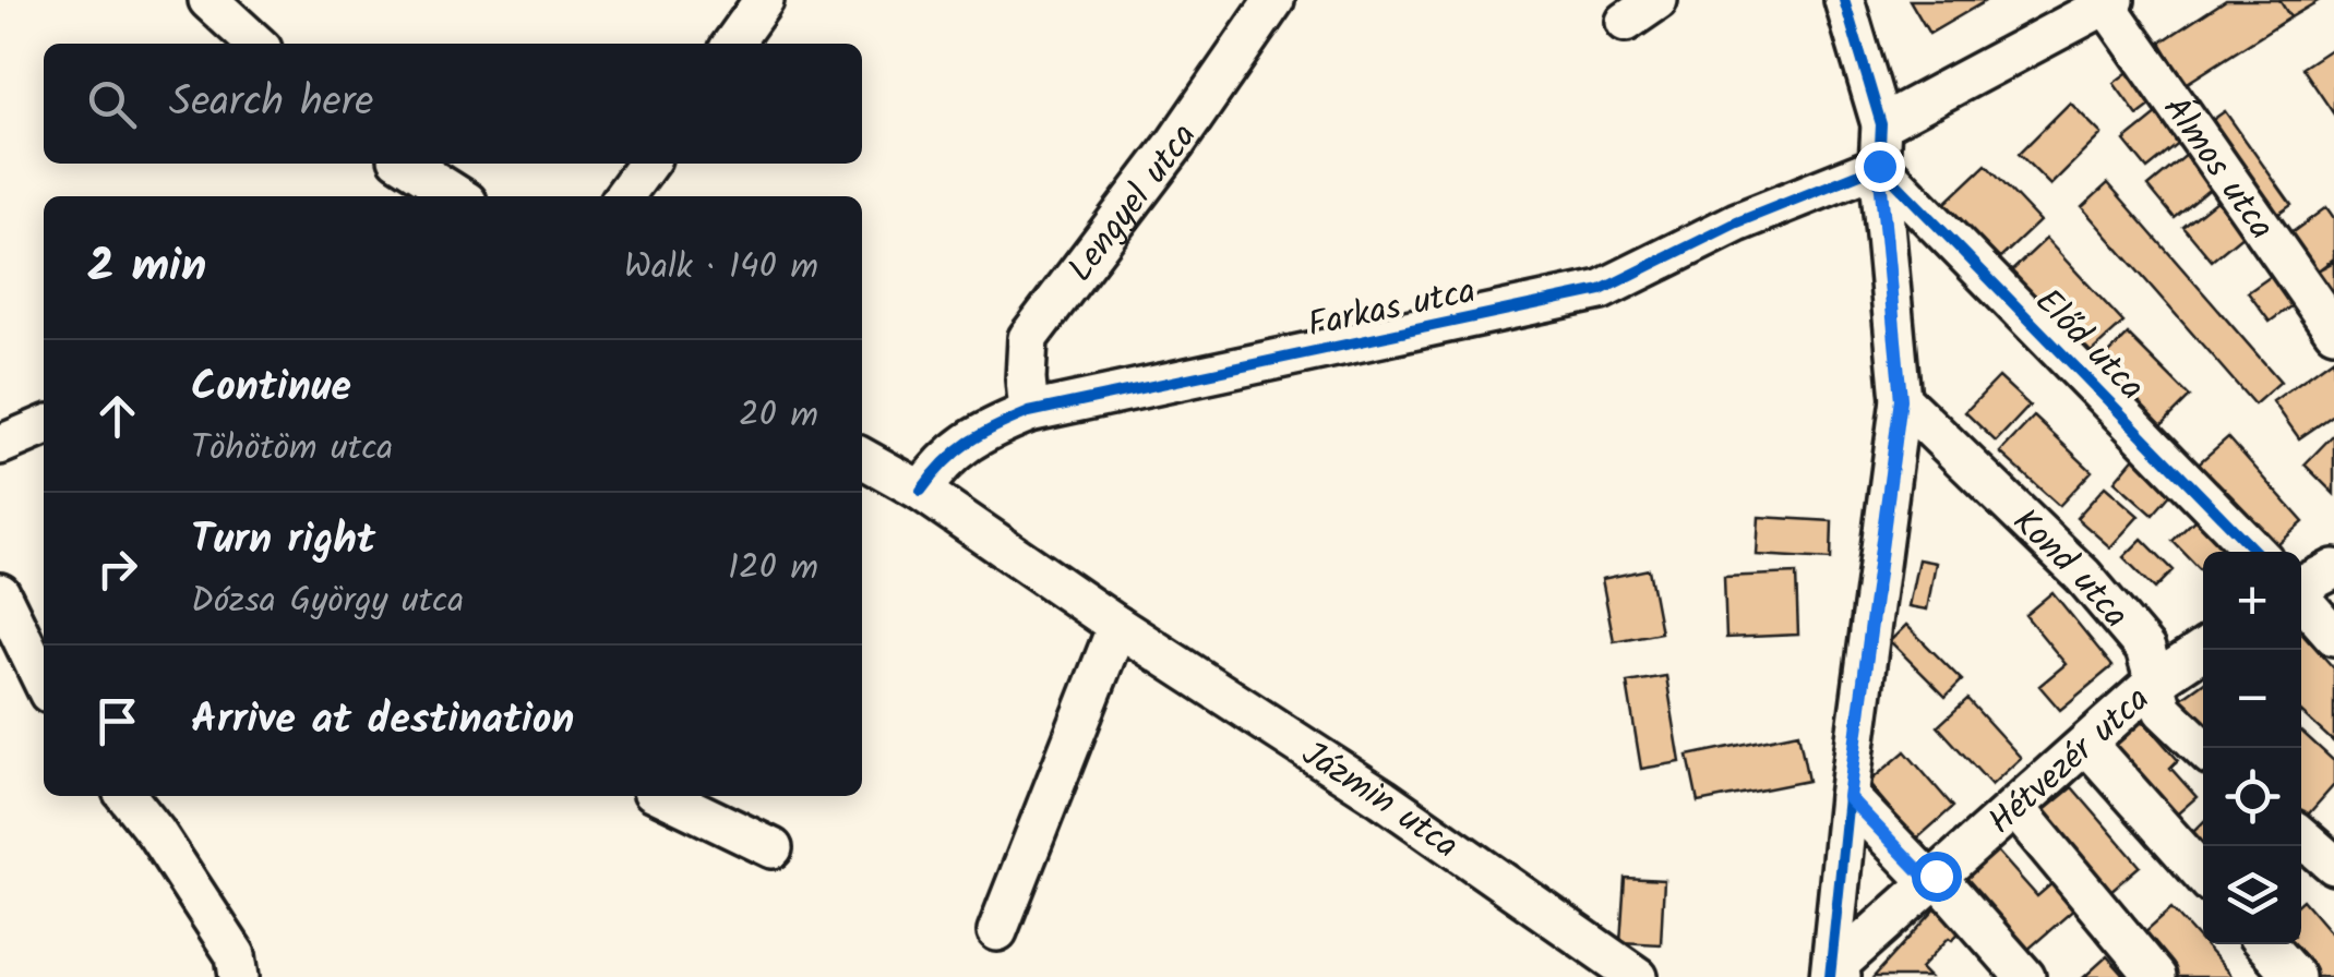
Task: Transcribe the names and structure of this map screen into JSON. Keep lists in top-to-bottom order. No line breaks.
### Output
{"streets":{"street":["Álmos utca","Lengyel utca","Farkas utca","Előd utca","Kond utca","Hétvezér utca","Jázmin utca"]},"crossings":[["Lengyel utca","Farkas utca"],["Farkas utca","Előd utca"],["Farkas utca","Jázmin utca"],["Kond utca","Hétvezér utca"]],"page":{"search":"Search here","heading":["2 min","Walk · 140 m"],"list":[["Continue","Töhötöm utca","20 m"],["Turn right","Dózsa György utca","120 m"],"Arrive at destination"],"map_buttons":["+","−"]}}
